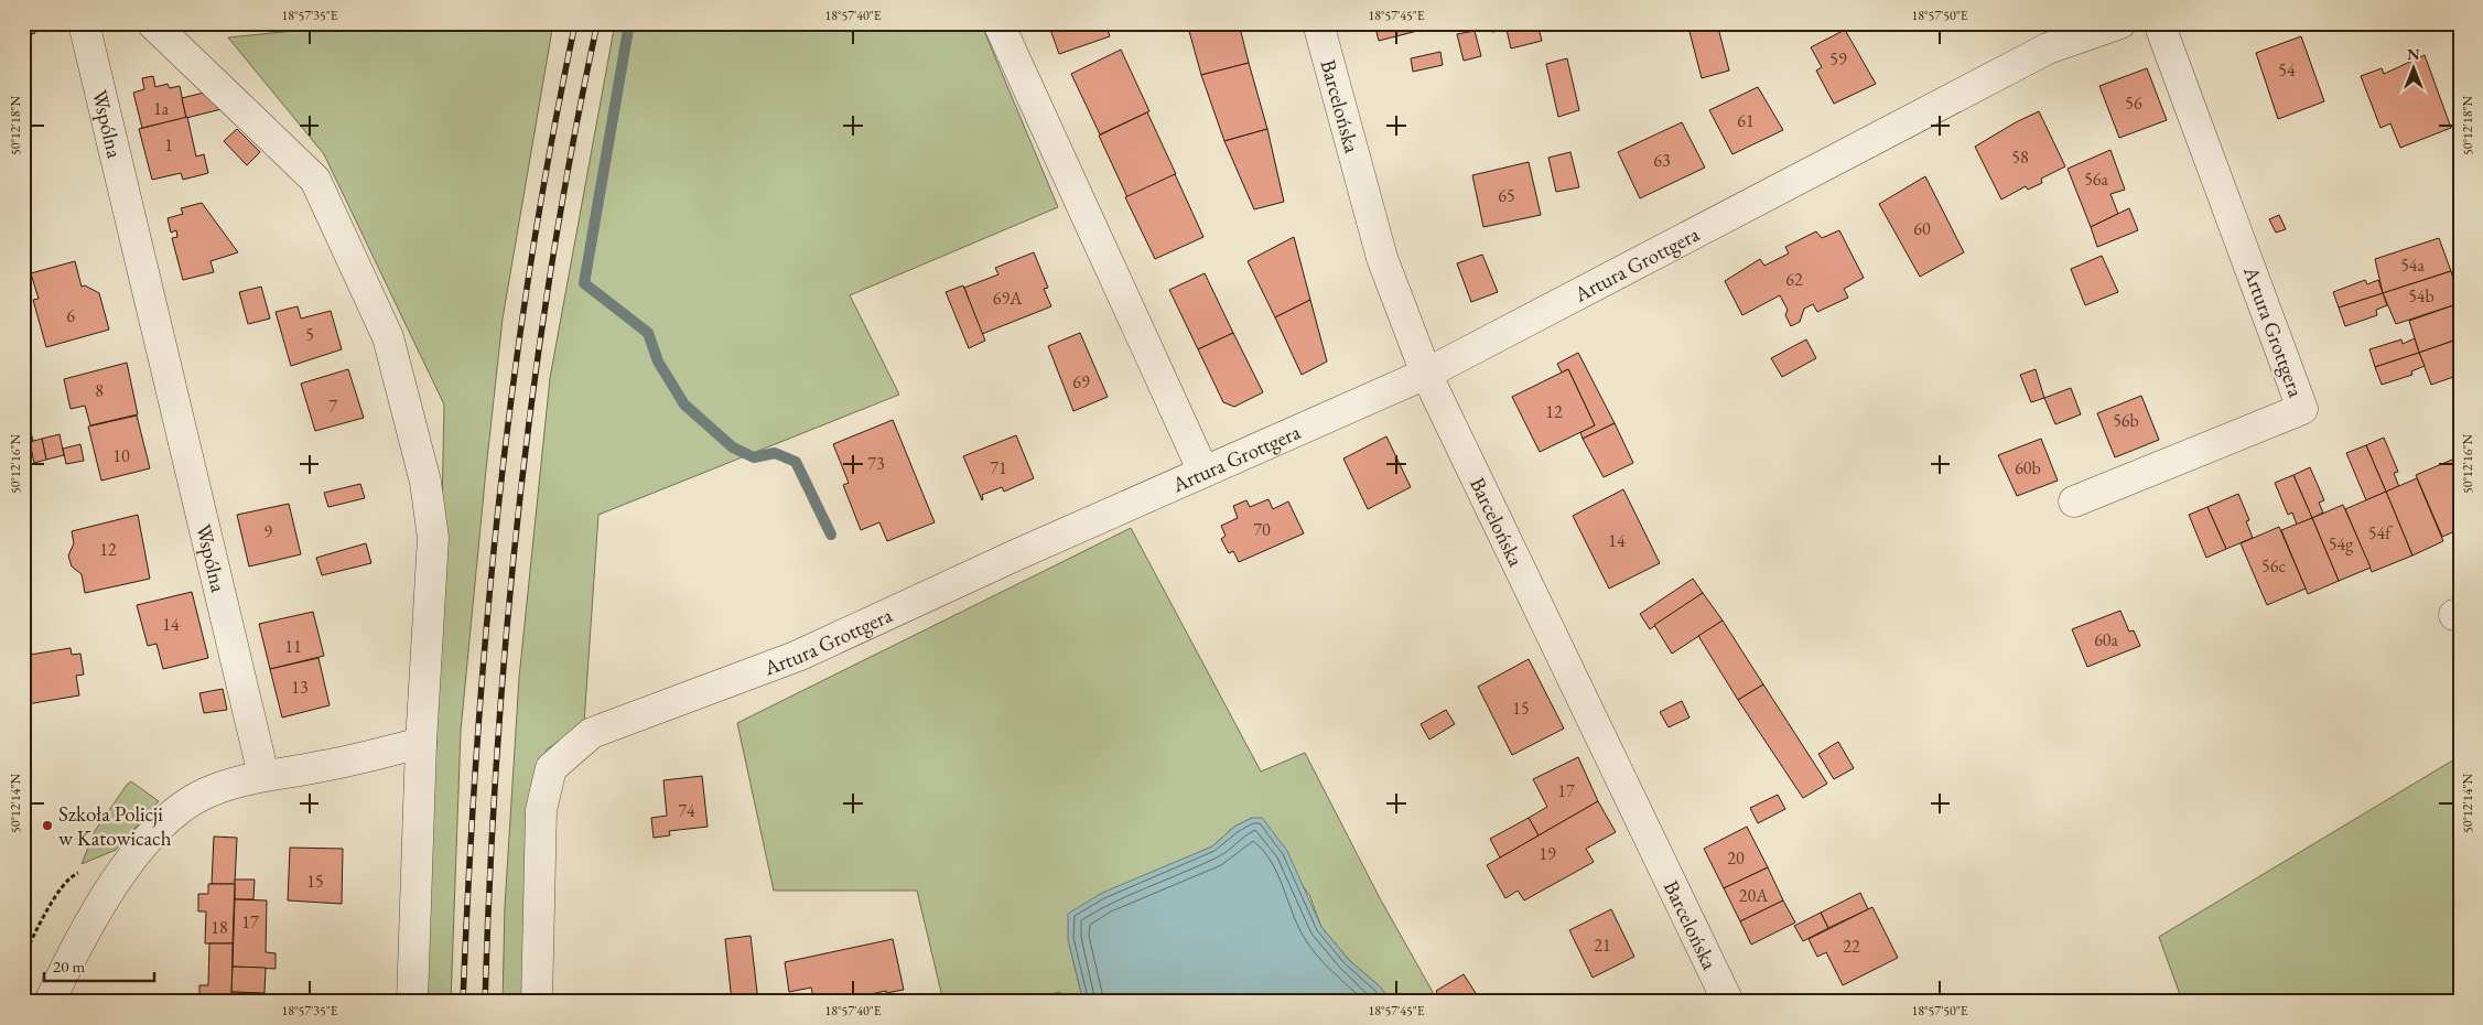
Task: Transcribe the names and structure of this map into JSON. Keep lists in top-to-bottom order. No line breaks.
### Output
{"streets":{"street":["Barcelońska","Wspólna","Artura Grottgera"]},"crossings":[["Barcelońska","Artura Grottgera"]],"places":["Szkoła Policji w Katowicach"],"house_numbers":["59","54","56","1a","61","1","58","63","56a","65","60","54a","62","54b","69A","6","5","69","8","7","12","56b","10","73","71","60b","70","9","54f","14","54g","12","56c","14","60a","11","13","15","17","74","19","20","15","20A","17","18","21","22"],"scale_bar":"20 m","north":"top","coordinates":["18°57'35\"E","18°57'40\"E","18°57'45\"E","18°57'50\"E","50°12'18\"N","50°12'16\"N","50°12'14\"N"]}
